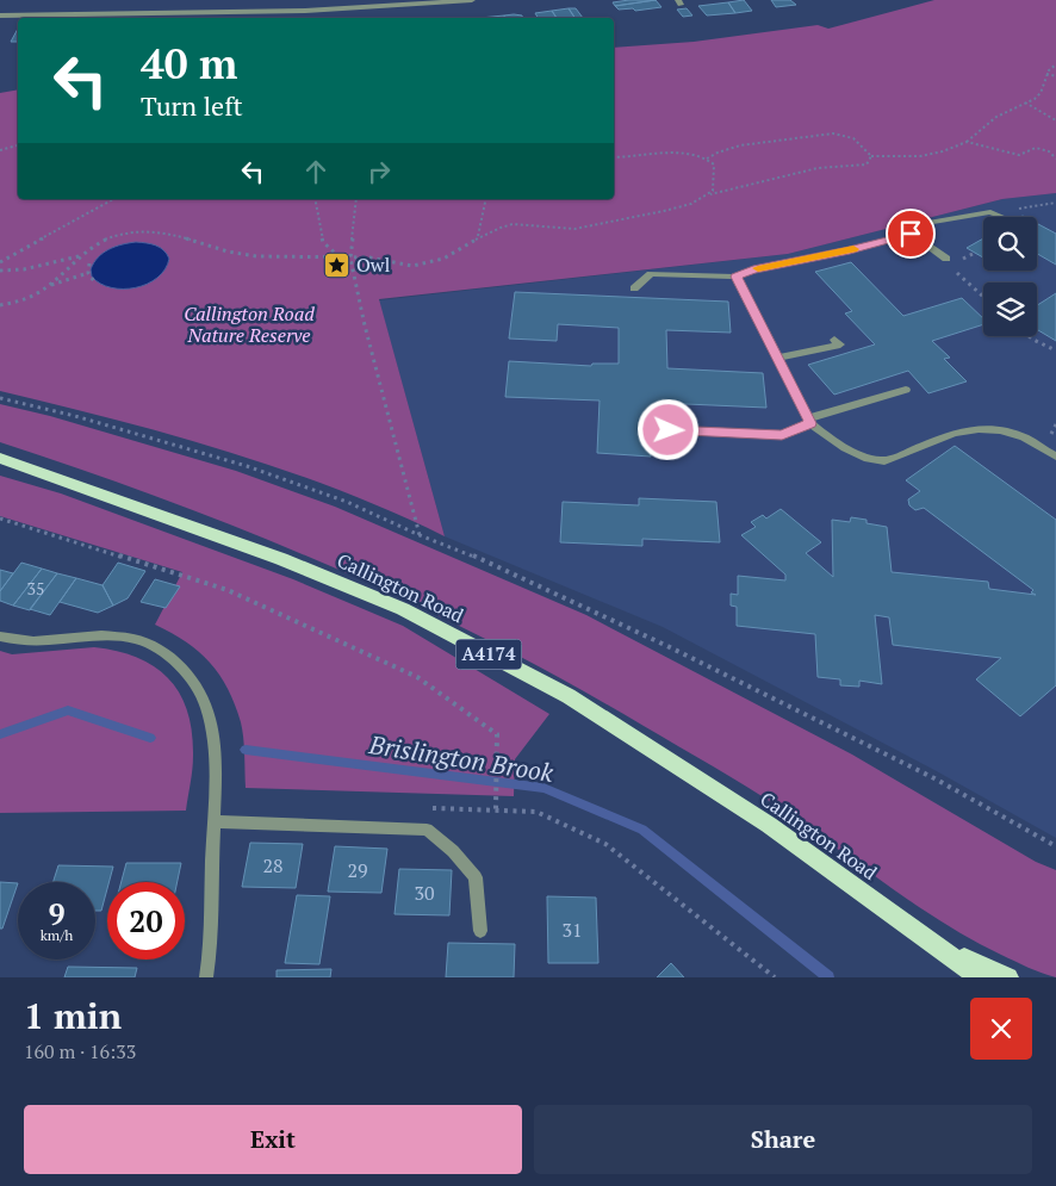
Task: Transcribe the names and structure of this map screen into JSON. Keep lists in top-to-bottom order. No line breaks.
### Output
{"streets":{"main road":["Callington Road","A4174"]},"water":["Brislington Brook"],"parks":["Callington Road Nature Reserve"],"places":{"place":["Owl"]},"house_numbers":["35","28","29","30","31"],"page":{"turn":["40 m","Turn left"],"speed":"9 km/h","limit":"20","heading":["1 min","160 m · 16:33"],"buttons":["Exit","Share"]}}
